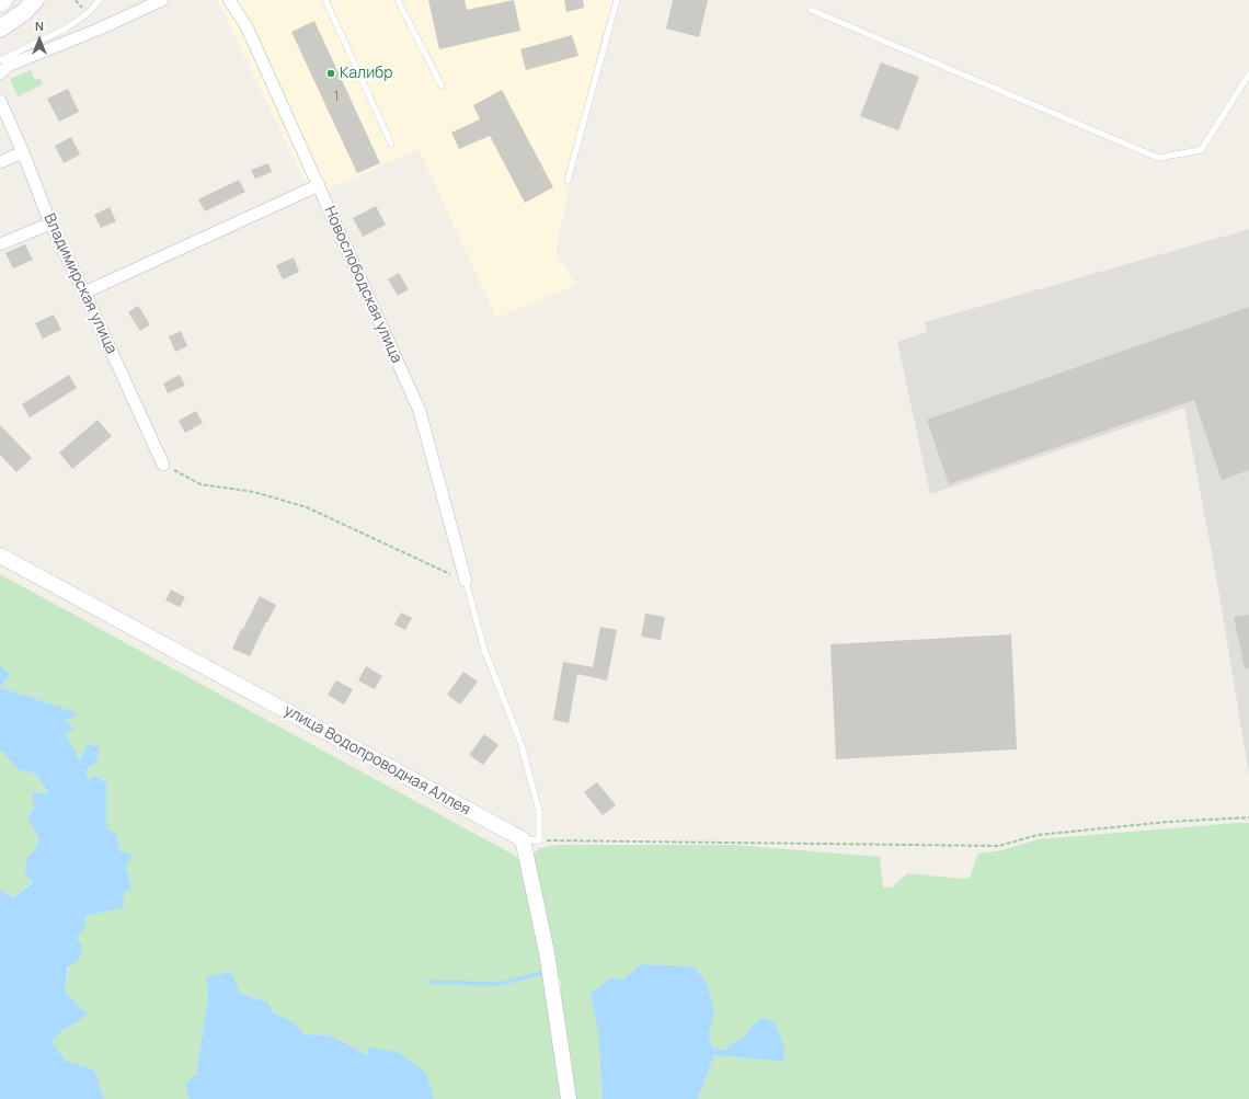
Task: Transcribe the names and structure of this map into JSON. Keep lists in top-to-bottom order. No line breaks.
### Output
{"streets":{"street":["Владимирская улица","Новослободская улица","улица Водопроводная Аллея"]},"places":["Калибр"],"house_numbers":["1"],"north":"top"}
